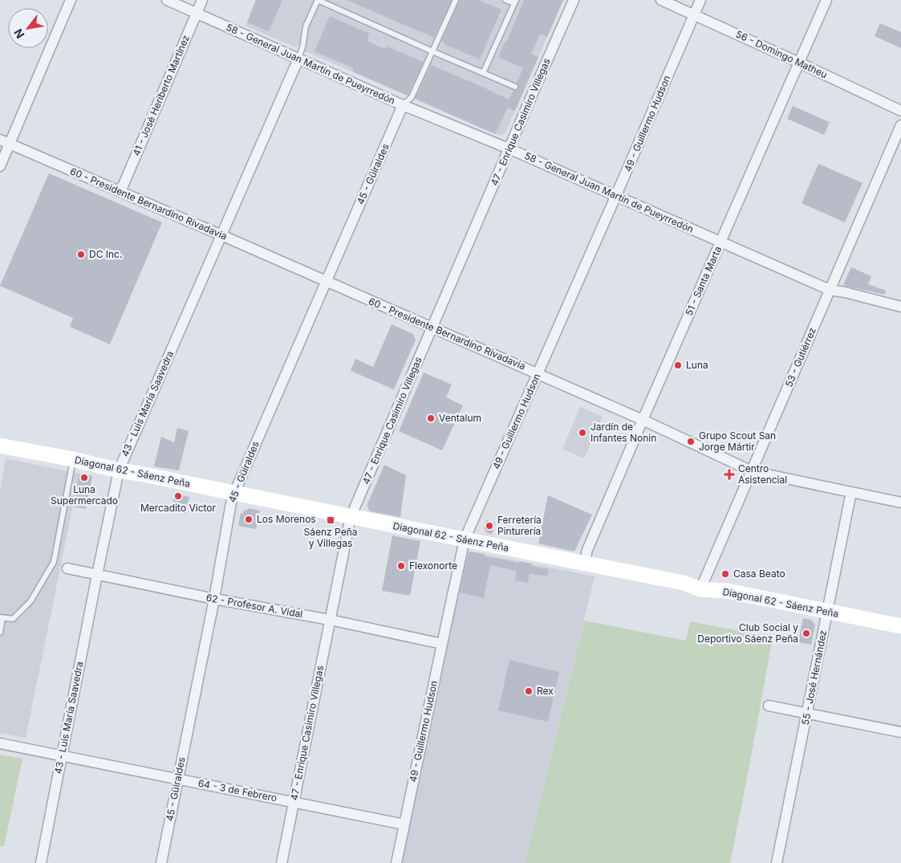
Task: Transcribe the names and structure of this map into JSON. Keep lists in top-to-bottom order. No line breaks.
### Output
{"streets":{"street":["56 - Domingo Matheu","58 - General Juan Martín de Pueyrredón","41 - José Heriberto Martínez","47 - Enrique Casimiro Villegas","49 - Guillermo Hudson","45 - Güiraldes","60 - Presidente Bernardino Rivadavia","51 - Santa Marta","53 - Gutiérrez","43 - Luis María Saavedra","Diagonal 62 - Sáenz Peña","62 - Profesor A. Vidal","55 - José Hernández","64 - 3 de Febrero"]},"crossings":[["56 - Domingo Matheu","49 - Guillermo Hudson"],["56 - Domingo Matheu","51 - Santa Marta"],["58 - General Juan Martín de Pueyrredón","41 - José Heriberto Martínez"],["58 - General Juan Martín de Pueyrredón","47 - Enrique Casimiro Villegas"],["58 - General Juan Martín de Pueyrredón","49 - Guillermo Hudson"],["58 - General Juan Martín de Pueyrredón","45 - Güiraldes"],["58 - General Juan Martín de Pueyrredón","51 - Santa Marta"],["58 - General Juan Martín de Pueyrredón","53 - Gutiérrez"],["58 - General Juan Martín de Pueyrredón","43 - Luis María Saavedra"],["41 - José Heriberto Martínez","60 - Presidente Bernardino Rivadavia"],["47 - Enrique Casimiro Villegas","60 - Presidente Bernardino Rivadavia"],["47 - Enrique Casimiro Villegas","Diagonal 62 - Sáenz Peña"],["47 - Enrique Casimiro Villegas","62 - Profesor A. Vidal"],["47 - Enrique Casimiro Villegas","64 - 3 de Febrero"],["49 - Guillermo Hudson","60 - Presidente Bernardino Rivadavia"],["49 - Guillermo Hudson","Diagonal 62 - Sáenz Peña"],["49 - Guillermo Hudson","62 - Profesor A. Vidal"],["49 - Guillermo Hudson","64 - 3 de Febrero"],["45 - Güiraldes","60 - Presidente Bernardino Rivadavia"],["45 - Güiraldes","Diagonal 62 - Sáenz Peña"],["45 - Güiraldes","62 - Profesor A. Vidal"],["45 - Güiraldes","64 - 3 de Febrero"],["60 - Presidente Bernardino Rivadavia","51 - Santa Marta"],["60 - Presidente Bernardino Rivadavia","53 - Gutiérrez"],["60 - Presidente Bernardino Rivadavia","43 - Luis María Saavedra"],["60 - Presidente Bernardino Rivadavia","55 - José Hernández"],["51 - Santa Marta","Diagonal 62 - Sáenz Peña"],["53 - Gutiérrez","Diagonal 62 - Sáenz Peña"],["43 - Luis María Saavedra","Diagonal 62 - Sáenz Peña"],["43 - Luis María Saavedra","62 - Profesor A. Vidal"],["43 - Luis María Saavedra","64 - 3 de Febrero"],["Diagonal 62 - Sáenz Peña","55 - José Hernández"]],"places":{"other":["DC Inc.","Luna","Ventalum","Jardín de Infantes Nonin","Grupo Scout San Jorge Mártir","Luna Supermercado","Mercadito Victor","Los Morenos","Ferretería Pinturería","Flexonorte","Casa Beato","Club Social y Deportivo Sáenz Peña","Rex"],"health":["Centro Asistencial"],"transit":["Sáenz Peña y Villegas"]},"north":"bottom left"}
